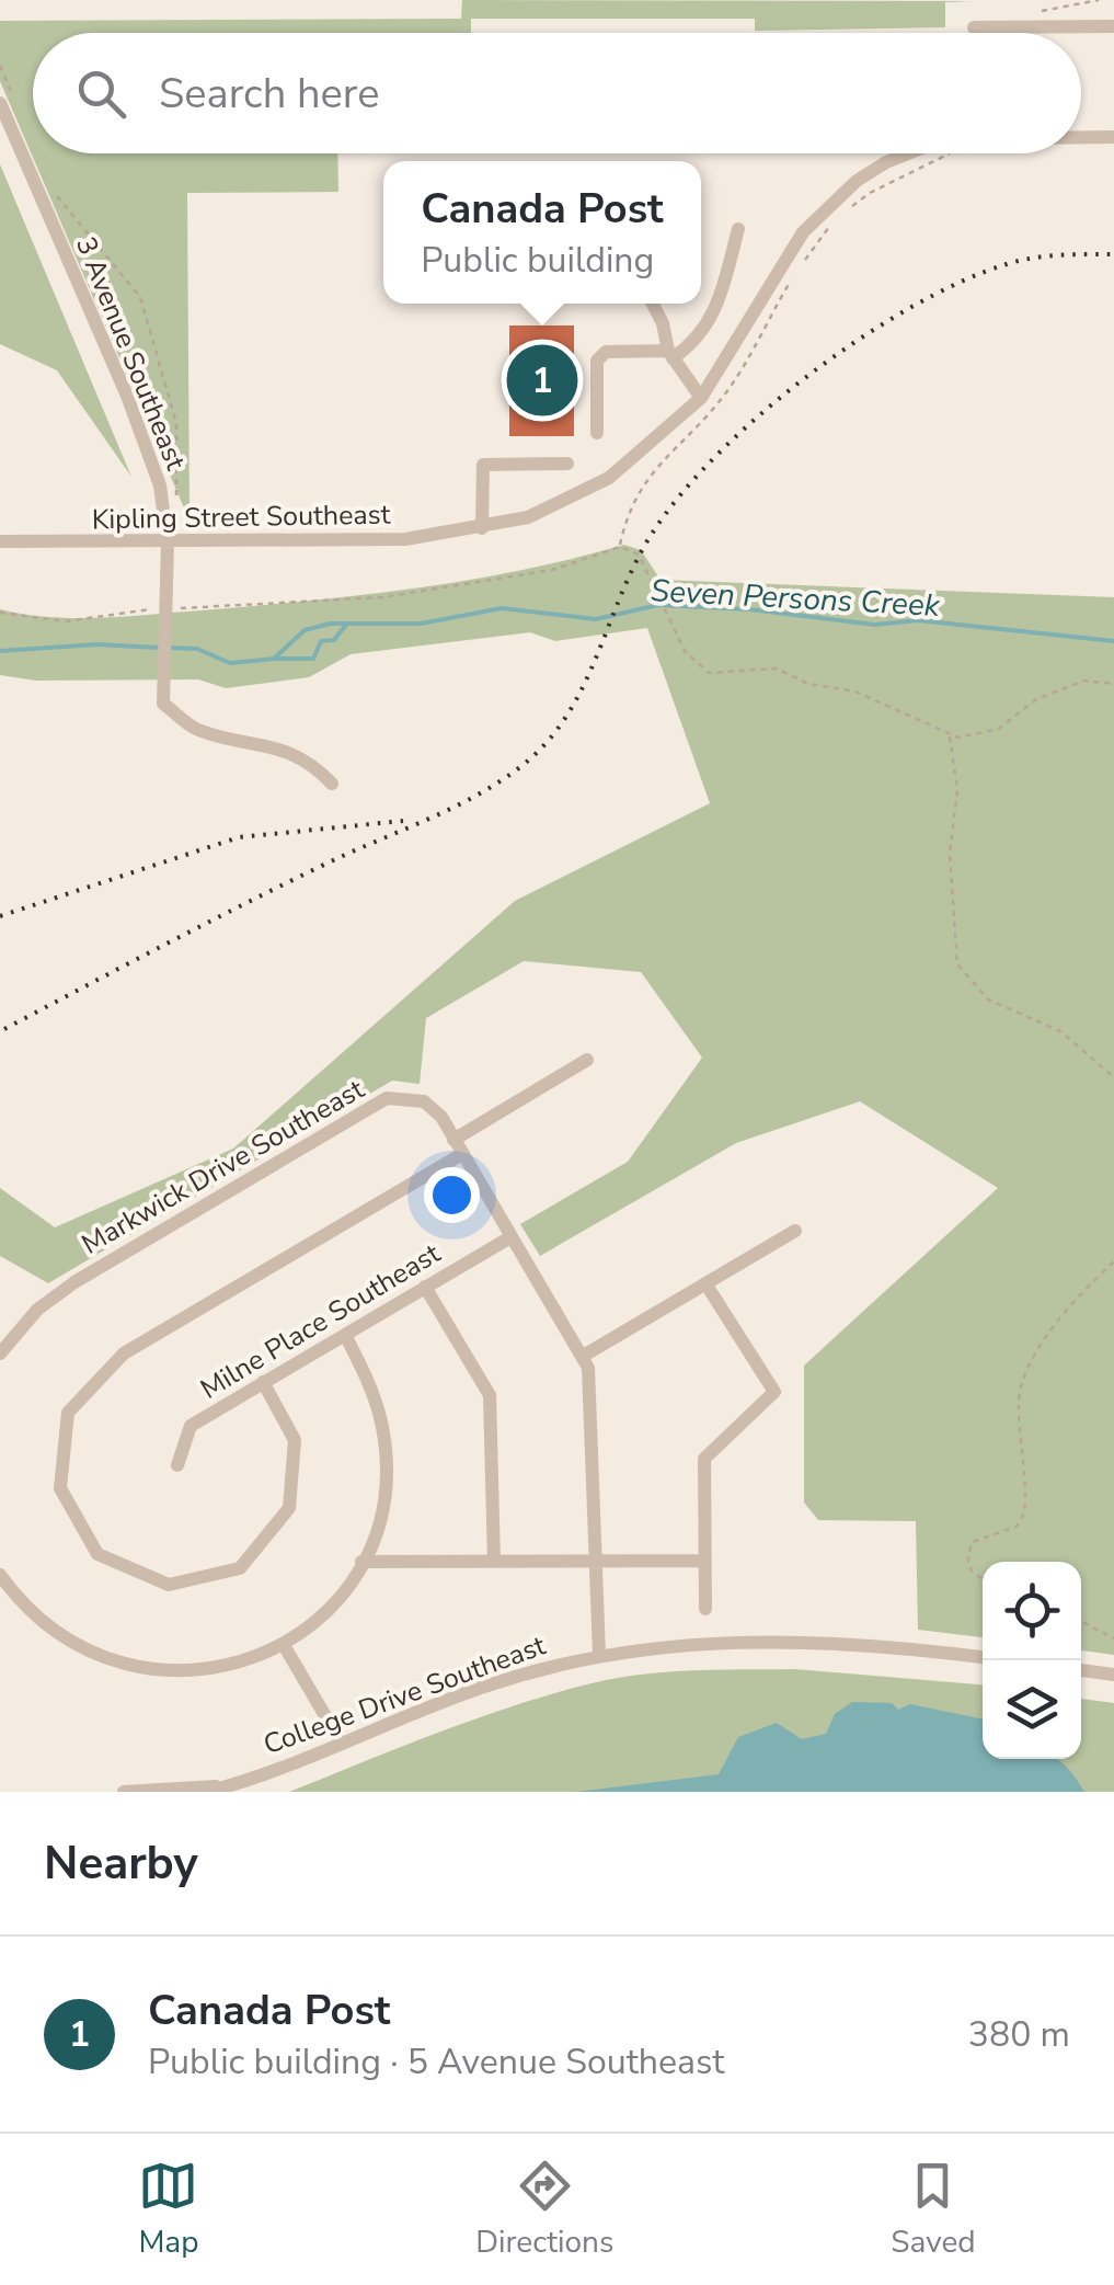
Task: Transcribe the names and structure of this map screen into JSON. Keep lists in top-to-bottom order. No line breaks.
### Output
{"streets":{"street":["3 Avenue Southeast","Kipling Street Southeast","Markwick Drive Southeast","Milne Place Southeast","College Drive Southeast"]},"crossings":[["3 Avenue Southeast","Kipling Street Southeast"],["Markwick Drive Southeast","Milne Place Southeast"],["Markwick Drive Southeast","College Drive Southeast"]],"water":["Seven Persons Creek"],"page":{"search":"Search here","popup":["Canada Post","Public building"],"pins":"1","heading":"Nearby","list":[{"mark":"1","name":"Canada Post","note":"Public building · 5 Avenue Southeast","value":"380 m"}],"nav":["Map","Directions","Saved"]}}
